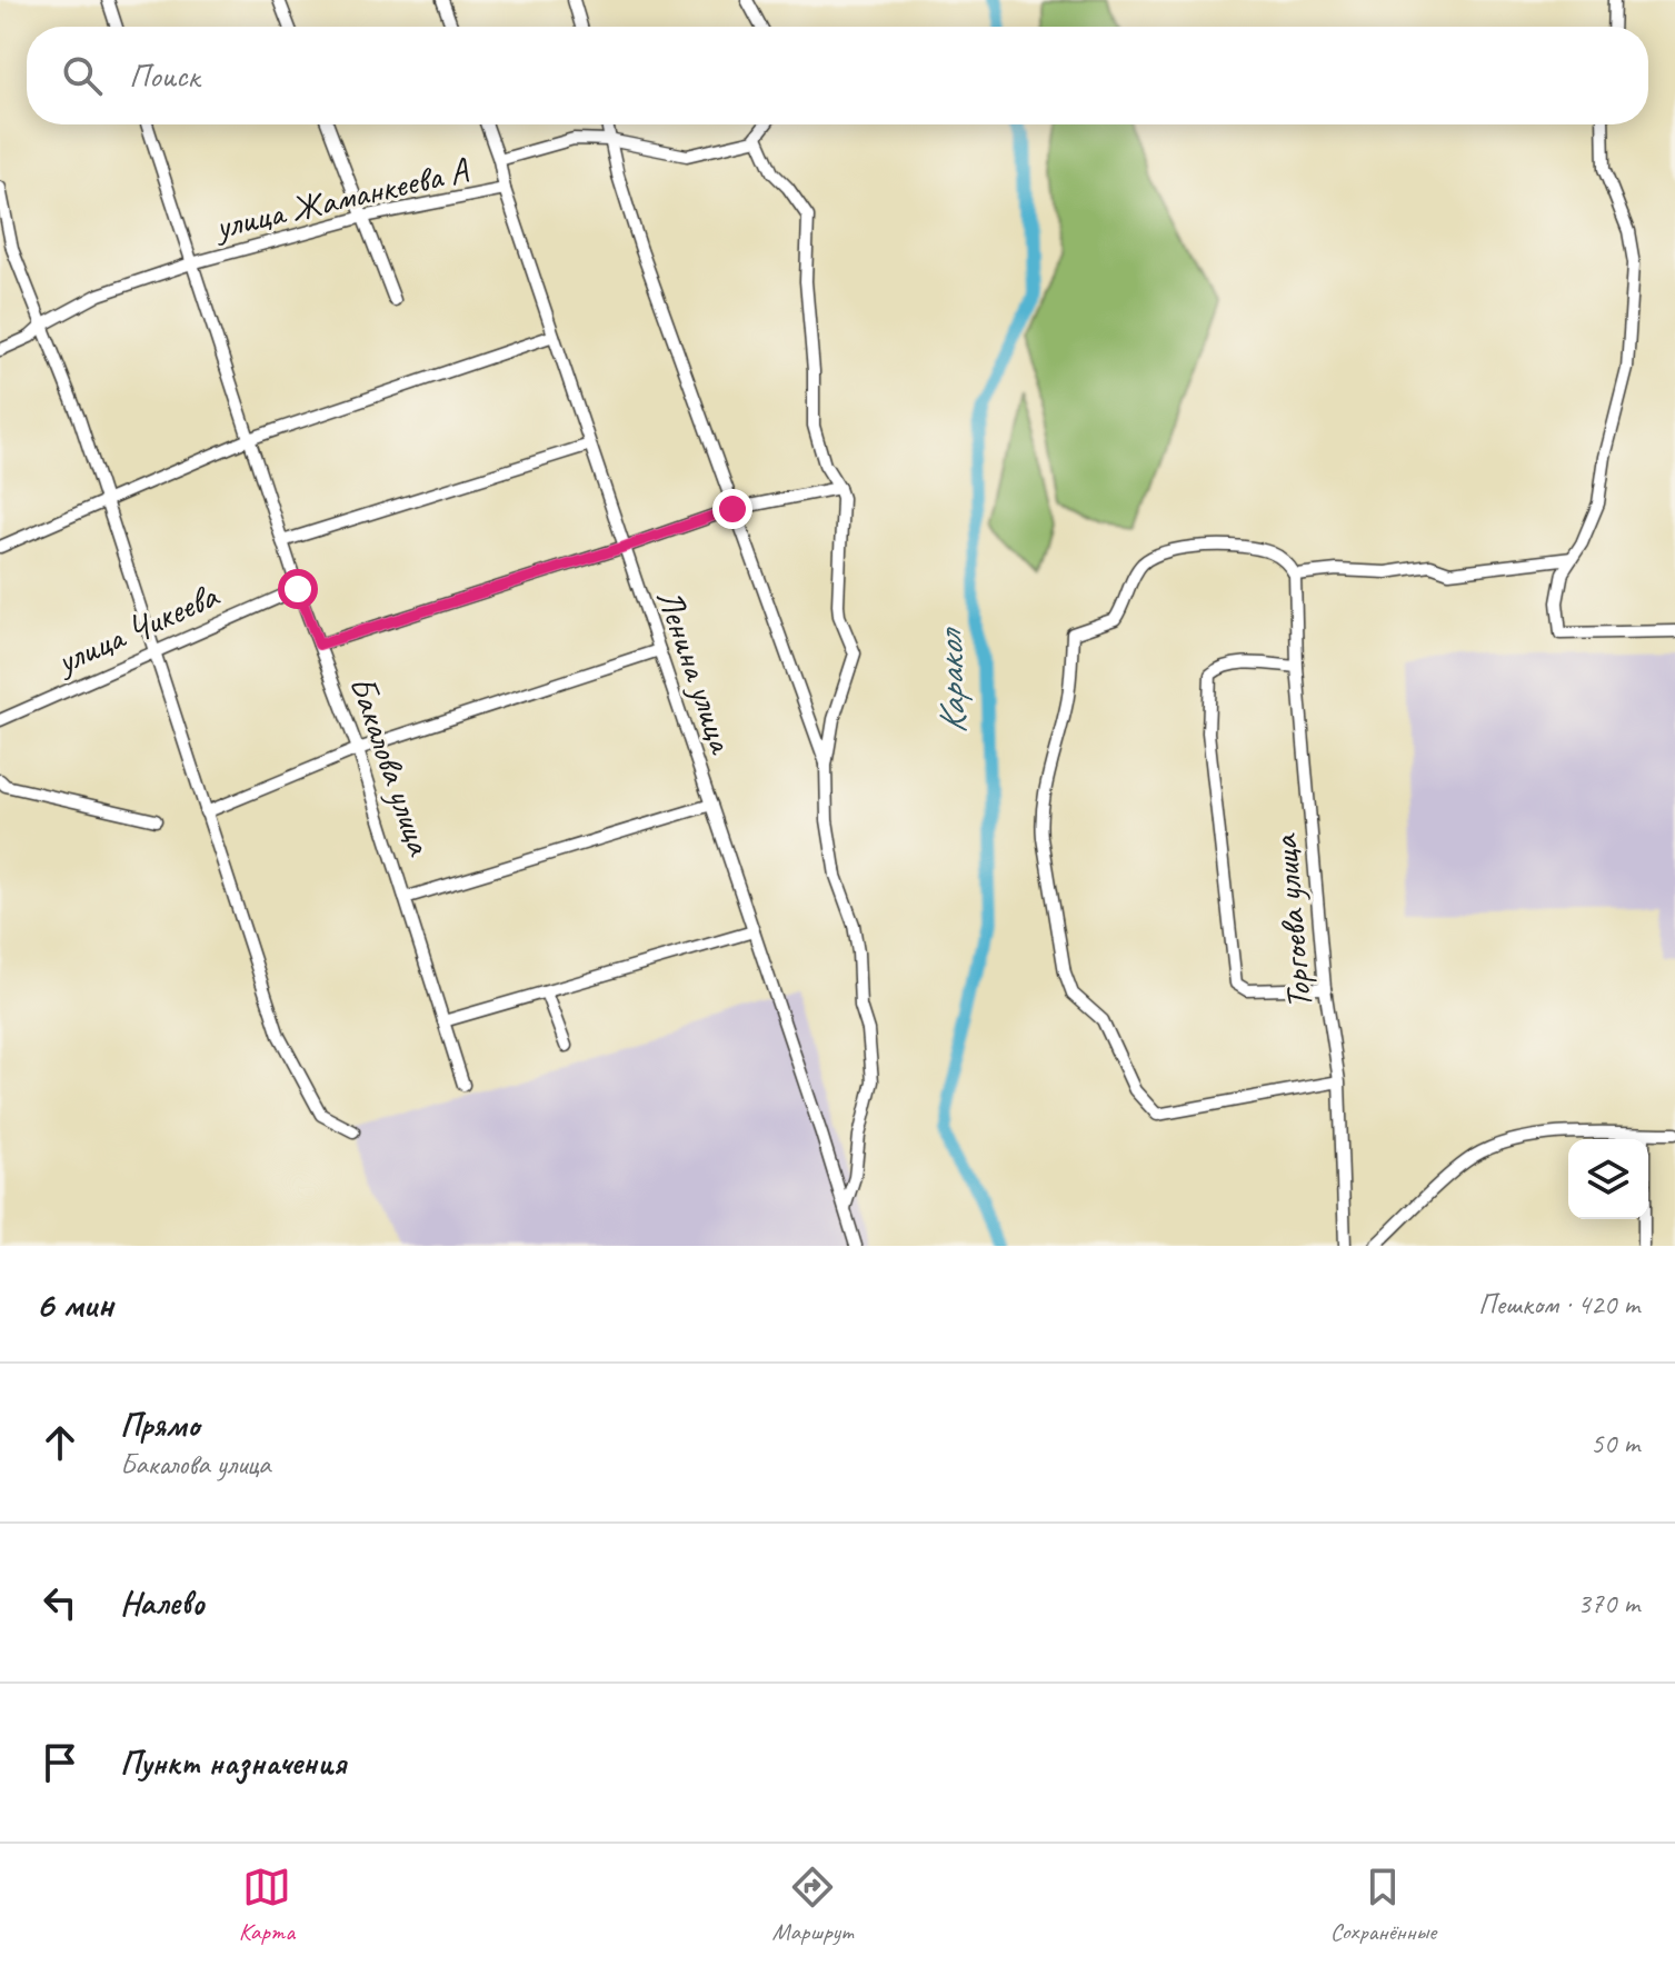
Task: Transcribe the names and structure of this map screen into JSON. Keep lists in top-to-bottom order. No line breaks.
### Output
{"streets":{"street":["улица Жаманкеева А","улица Чикеева","Ленина улица","Бакалова улица","Торгоева улица"]},"crossings":[["улица Жаманкеева А","Ленина улица"],["улица Жаманкеева А","Бакалова улица"],["улица Чикеева","Бакалова улица"]],"water":["Каракол"],"page":{"search":"Поиск","heading":["6 мин","Пешком · 420 m"],"list":[["Прямо","Бакалова улица","50 m"],["Налево","370 m"],"Пункт назначения"],"nav":["Карта","Маршрут","Сохранённые"]}}
